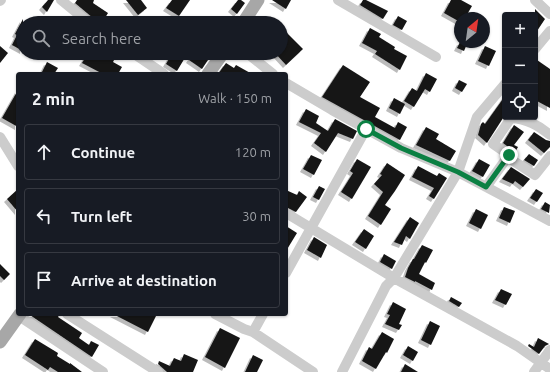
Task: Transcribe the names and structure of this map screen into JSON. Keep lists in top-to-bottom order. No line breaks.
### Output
{"north":"top right","page":{"map_buttons":["+","−"],"search":"Search here","heading":["2 min","Walk · 150 m"],"list":[["Continue","120 m"],["Turn left","30 m"],"Arrive at destination"]}}
